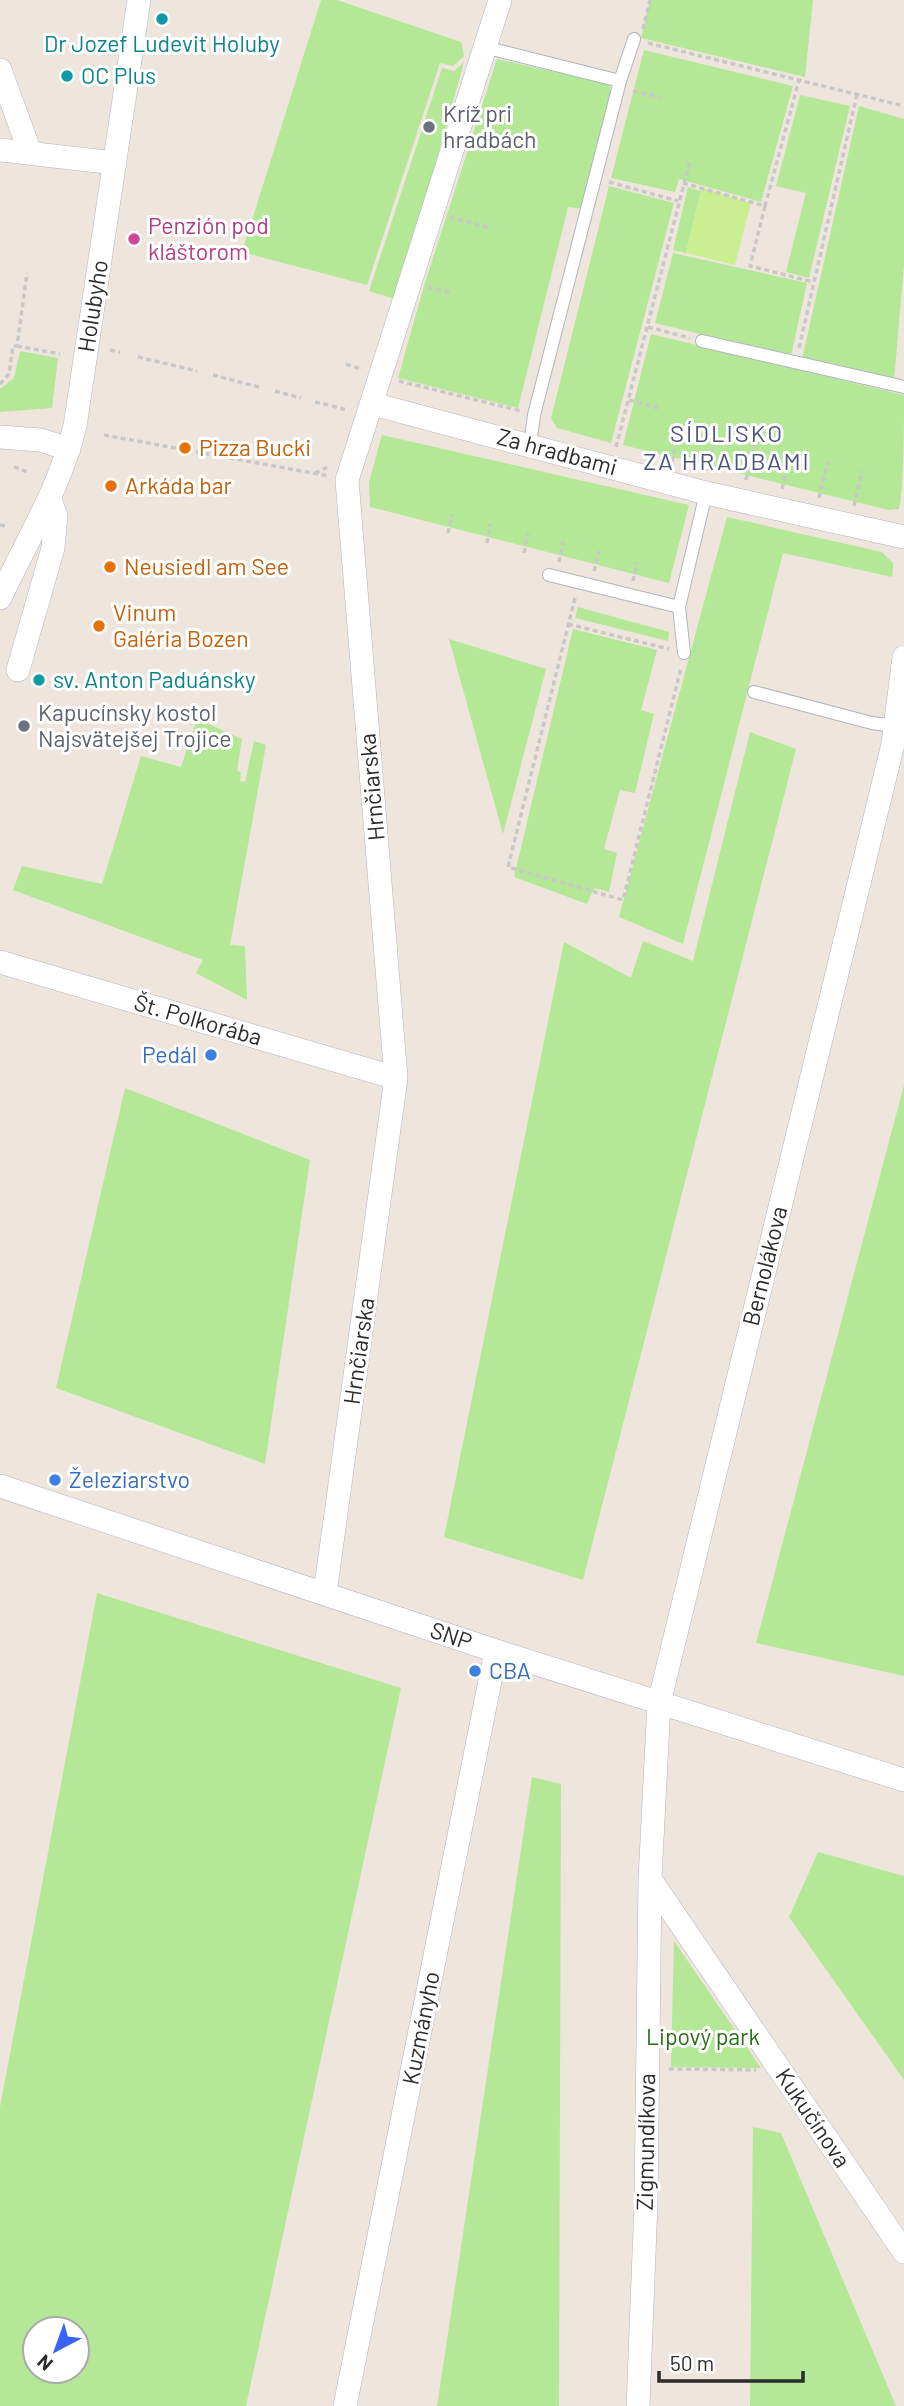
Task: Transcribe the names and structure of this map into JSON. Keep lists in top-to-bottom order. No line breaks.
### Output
{"streets":{"street":["Holubyho","Za hradbami","Hrnčiarska","Št. Polkorába","Bernolákova","SNP","Kuzmányho","Kukučínova","Zigmundíkova"]},"crossings":[["Za hradbami","Hrnčiarska"],["Hrnčiarska","Št. Polkorába"],["Hrnčiarska","SNP"],["Bernolákova","SNP"],["Bernolákova","Kukučínova"],["Bernolákova","Zigmundíkova"],["SNP","Kuzmányho"],["Kukučínova","Zigmundíkova"]],"districts":["SÍDLISKO ZA HRADBAMI"],"parks":["Lipový park"],"places":["Dr Jozef Ludevit Holuby","OC Plus","Kríž pri hradbách","Penzión pod kláštorom","Pizza Bucki","Arkáda bar","Neusiedl am See","Vinum Galéria Bozen","sv. Anton Paduánsky","Kapucínsky kostol Najsvätejšej Trojice","Pedál","Železiarstvo","CBA"],"scale_bar":"50 m","north":"bottom left"}
